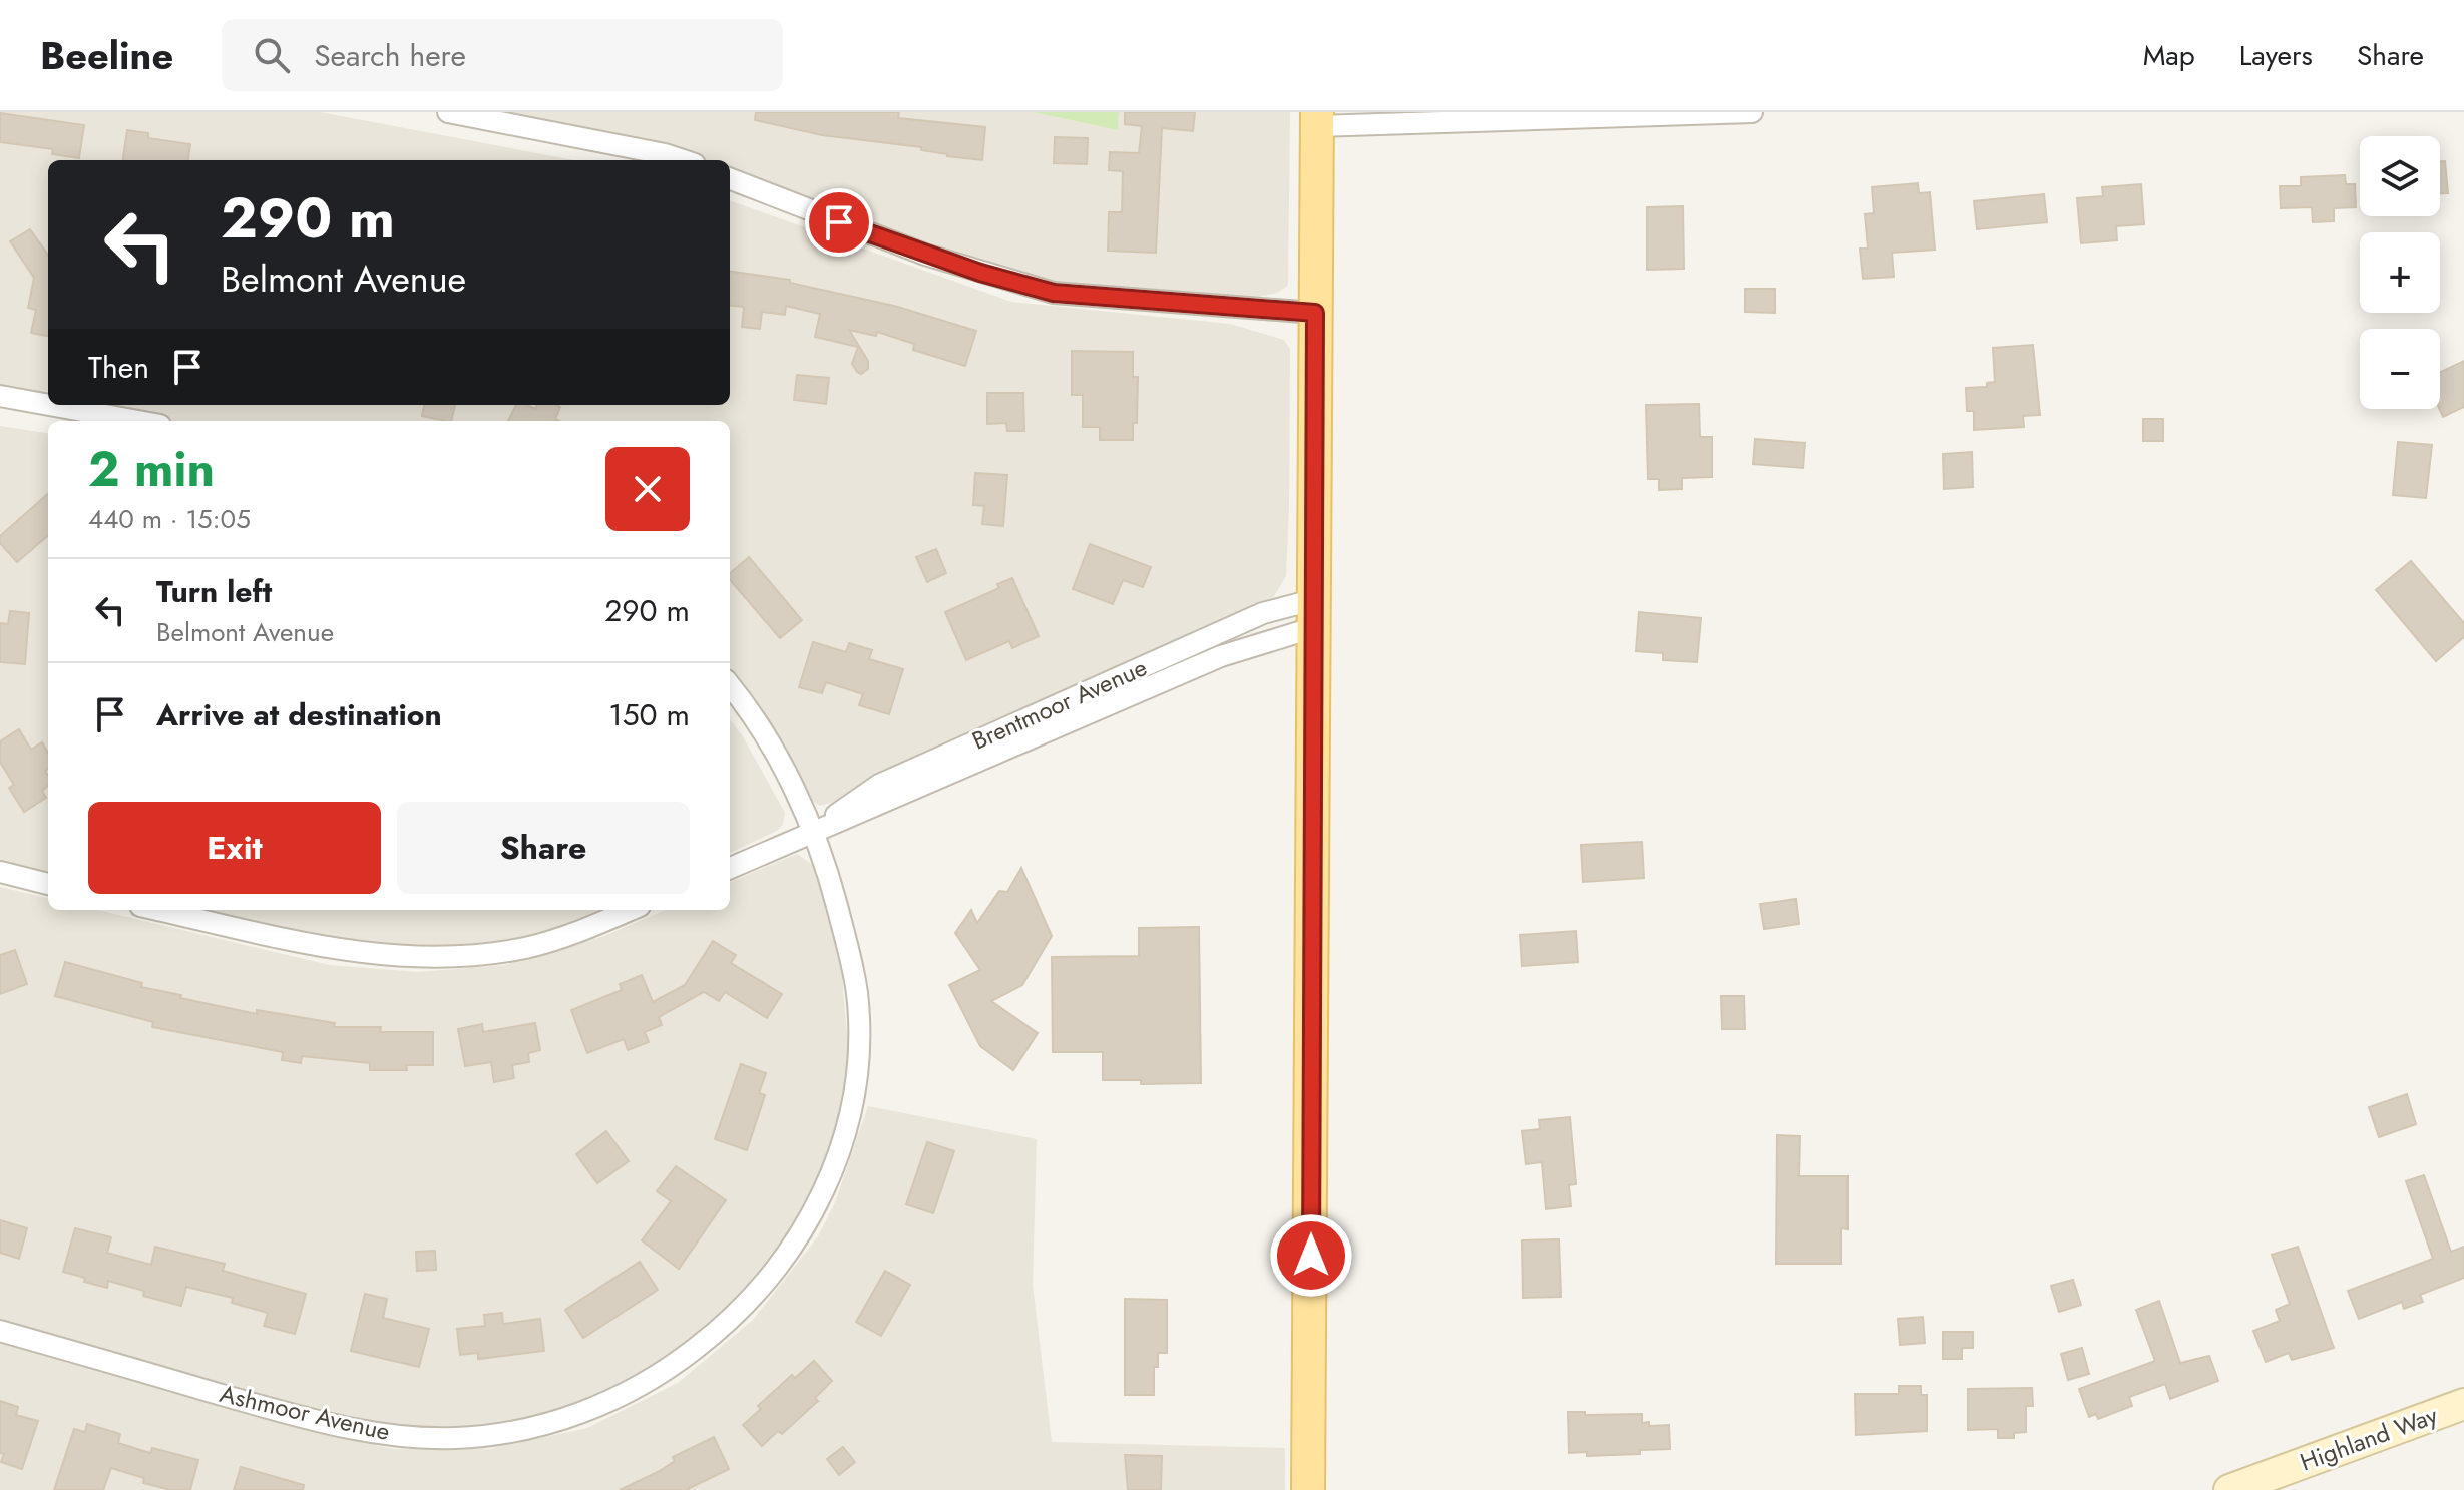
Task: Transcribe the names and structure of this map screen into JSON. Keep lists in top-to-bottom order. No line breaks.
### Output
{"streets":{"street":["Brentmoor Avenue","Ashmoor Avenue","Highland Way"]},"crossings":[["Brentmoor Avenue","Ashmoor Avenue"]],"page":{"header":"Beeline","search":"Search here","nav":["Map","Layers","Share"],"map_buttons":["+","−"],"turn":["290 m","Belmont Avenue"],"then":"Then","heading":["2 min","440 m · 15:05"],"list":[{"name":"Turn left","note":"Belmont Avenue","value":"290 m"},{"name":"Arrive at destination","value":"150 m"}],"buttons":["Exit","Share"]}}
